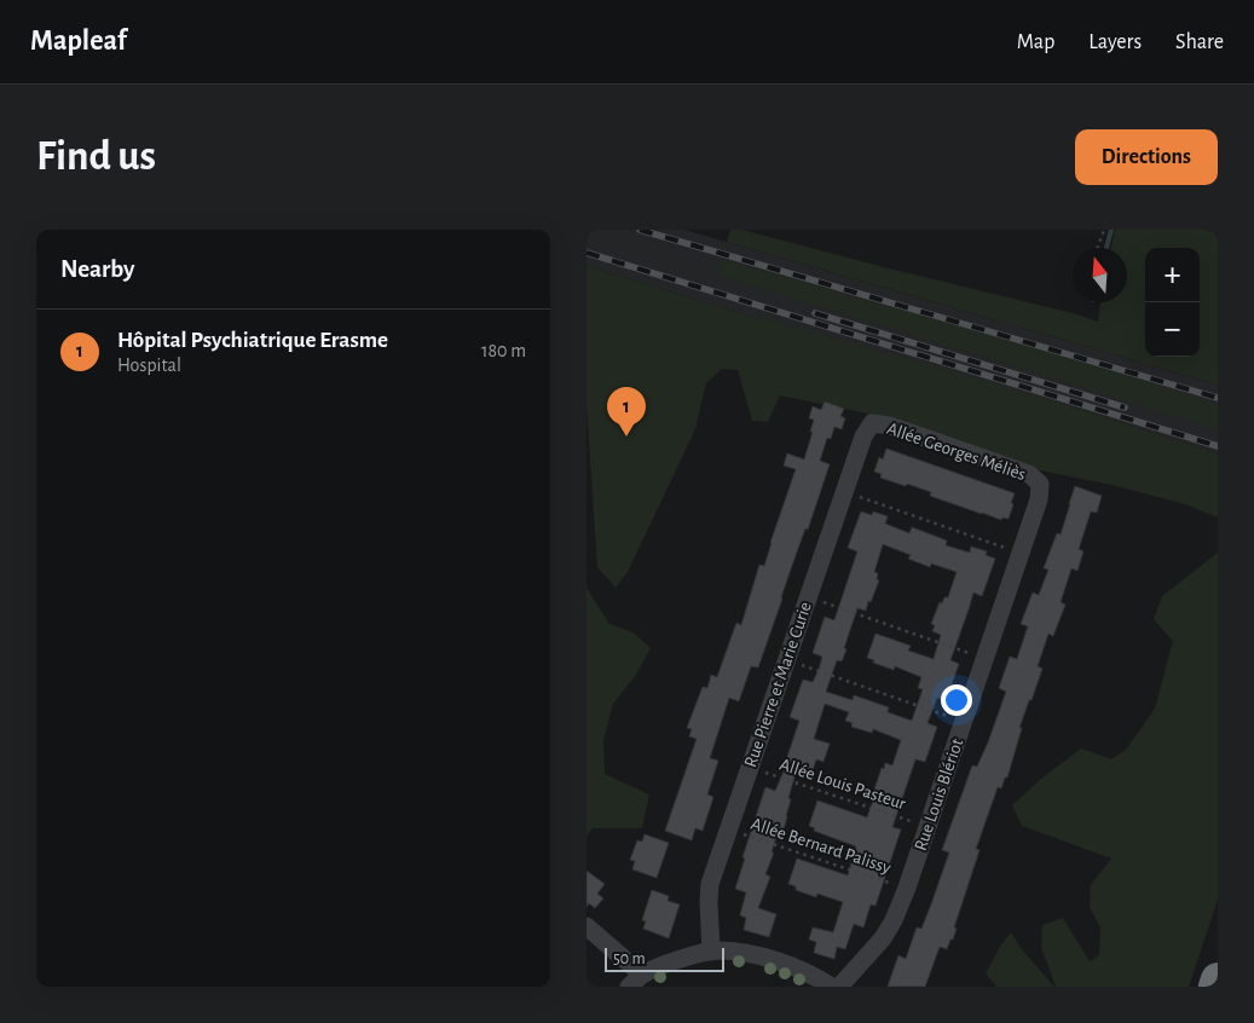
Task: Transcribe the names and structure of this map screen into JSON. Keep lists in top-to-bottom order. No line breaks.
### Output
{"streets":{"street":["Allée Georges Méliès","Rue Pierre et Marie Curie","Rue Louis Blériot"],"path":["Allée Louis Pasteur","Allée Bernard Palissy"]},"crossings":[["Allée Georges Méliès","Rue Pierre et Marie Curie"],["Allée Georges Méliès","Rue Louis Blériot"],["Rue Pierre et Marie Curie","Allée Louis Pasteur"],["Rue Pierre et Marie Curie","Allée Bernard Palissy"],["Allée Louis Pasteur","Rue Louis Blériot"],["Rue Louis Blériot","Allée Bernard Palissy"]],"scale_bar":"50 m","north":"top","page":{"header":"Mapleaf","nav":["Map","Layers","Share"],"buttons":"Directions","title":"Find us","heading":"Nearby","map_buttons":["+","−"],"list":[{"mark":"1","name":"Hôpital Psychiatrique Erasme","note":"Hospital","value":"180 m"}],"pins":"1","scale":"50 m"}}
